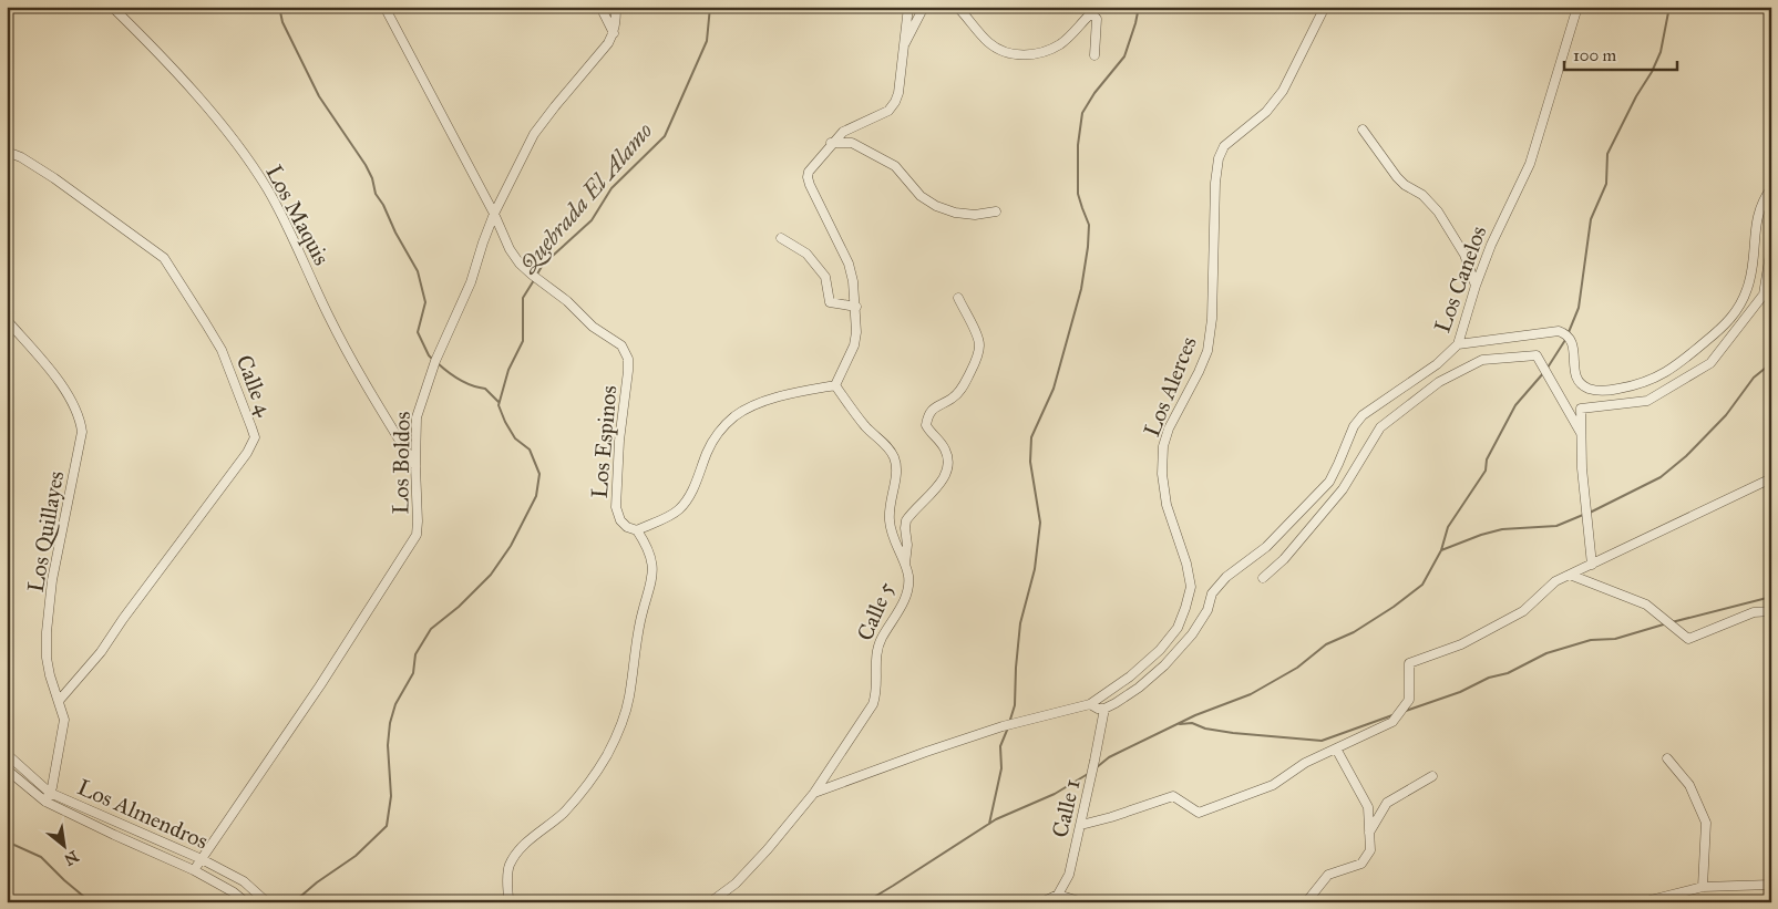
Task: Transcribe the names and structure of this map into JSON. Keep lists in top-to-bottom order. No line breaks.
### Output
{"streets":{"street":["Los Maquis","Los Canelos","Calle 4","Los Alerces","Los Espinos","Los Boldos","Los Quillayes","Calle 5","Calle 1","Los Almendros"]},"crossings":[["Los Maquis","Los Boldos"],["Los Canelos","Calle 1"],["Calle 4","Los Quillayes"],["Los Espinos","Los Boldos"],["Los Boldos","Los Almendros"],["Los Quillayes","Los Almendros"]],"water":["Quebrada El Alamo"],"scale_bar":"100 m","north":"bottom right"}
